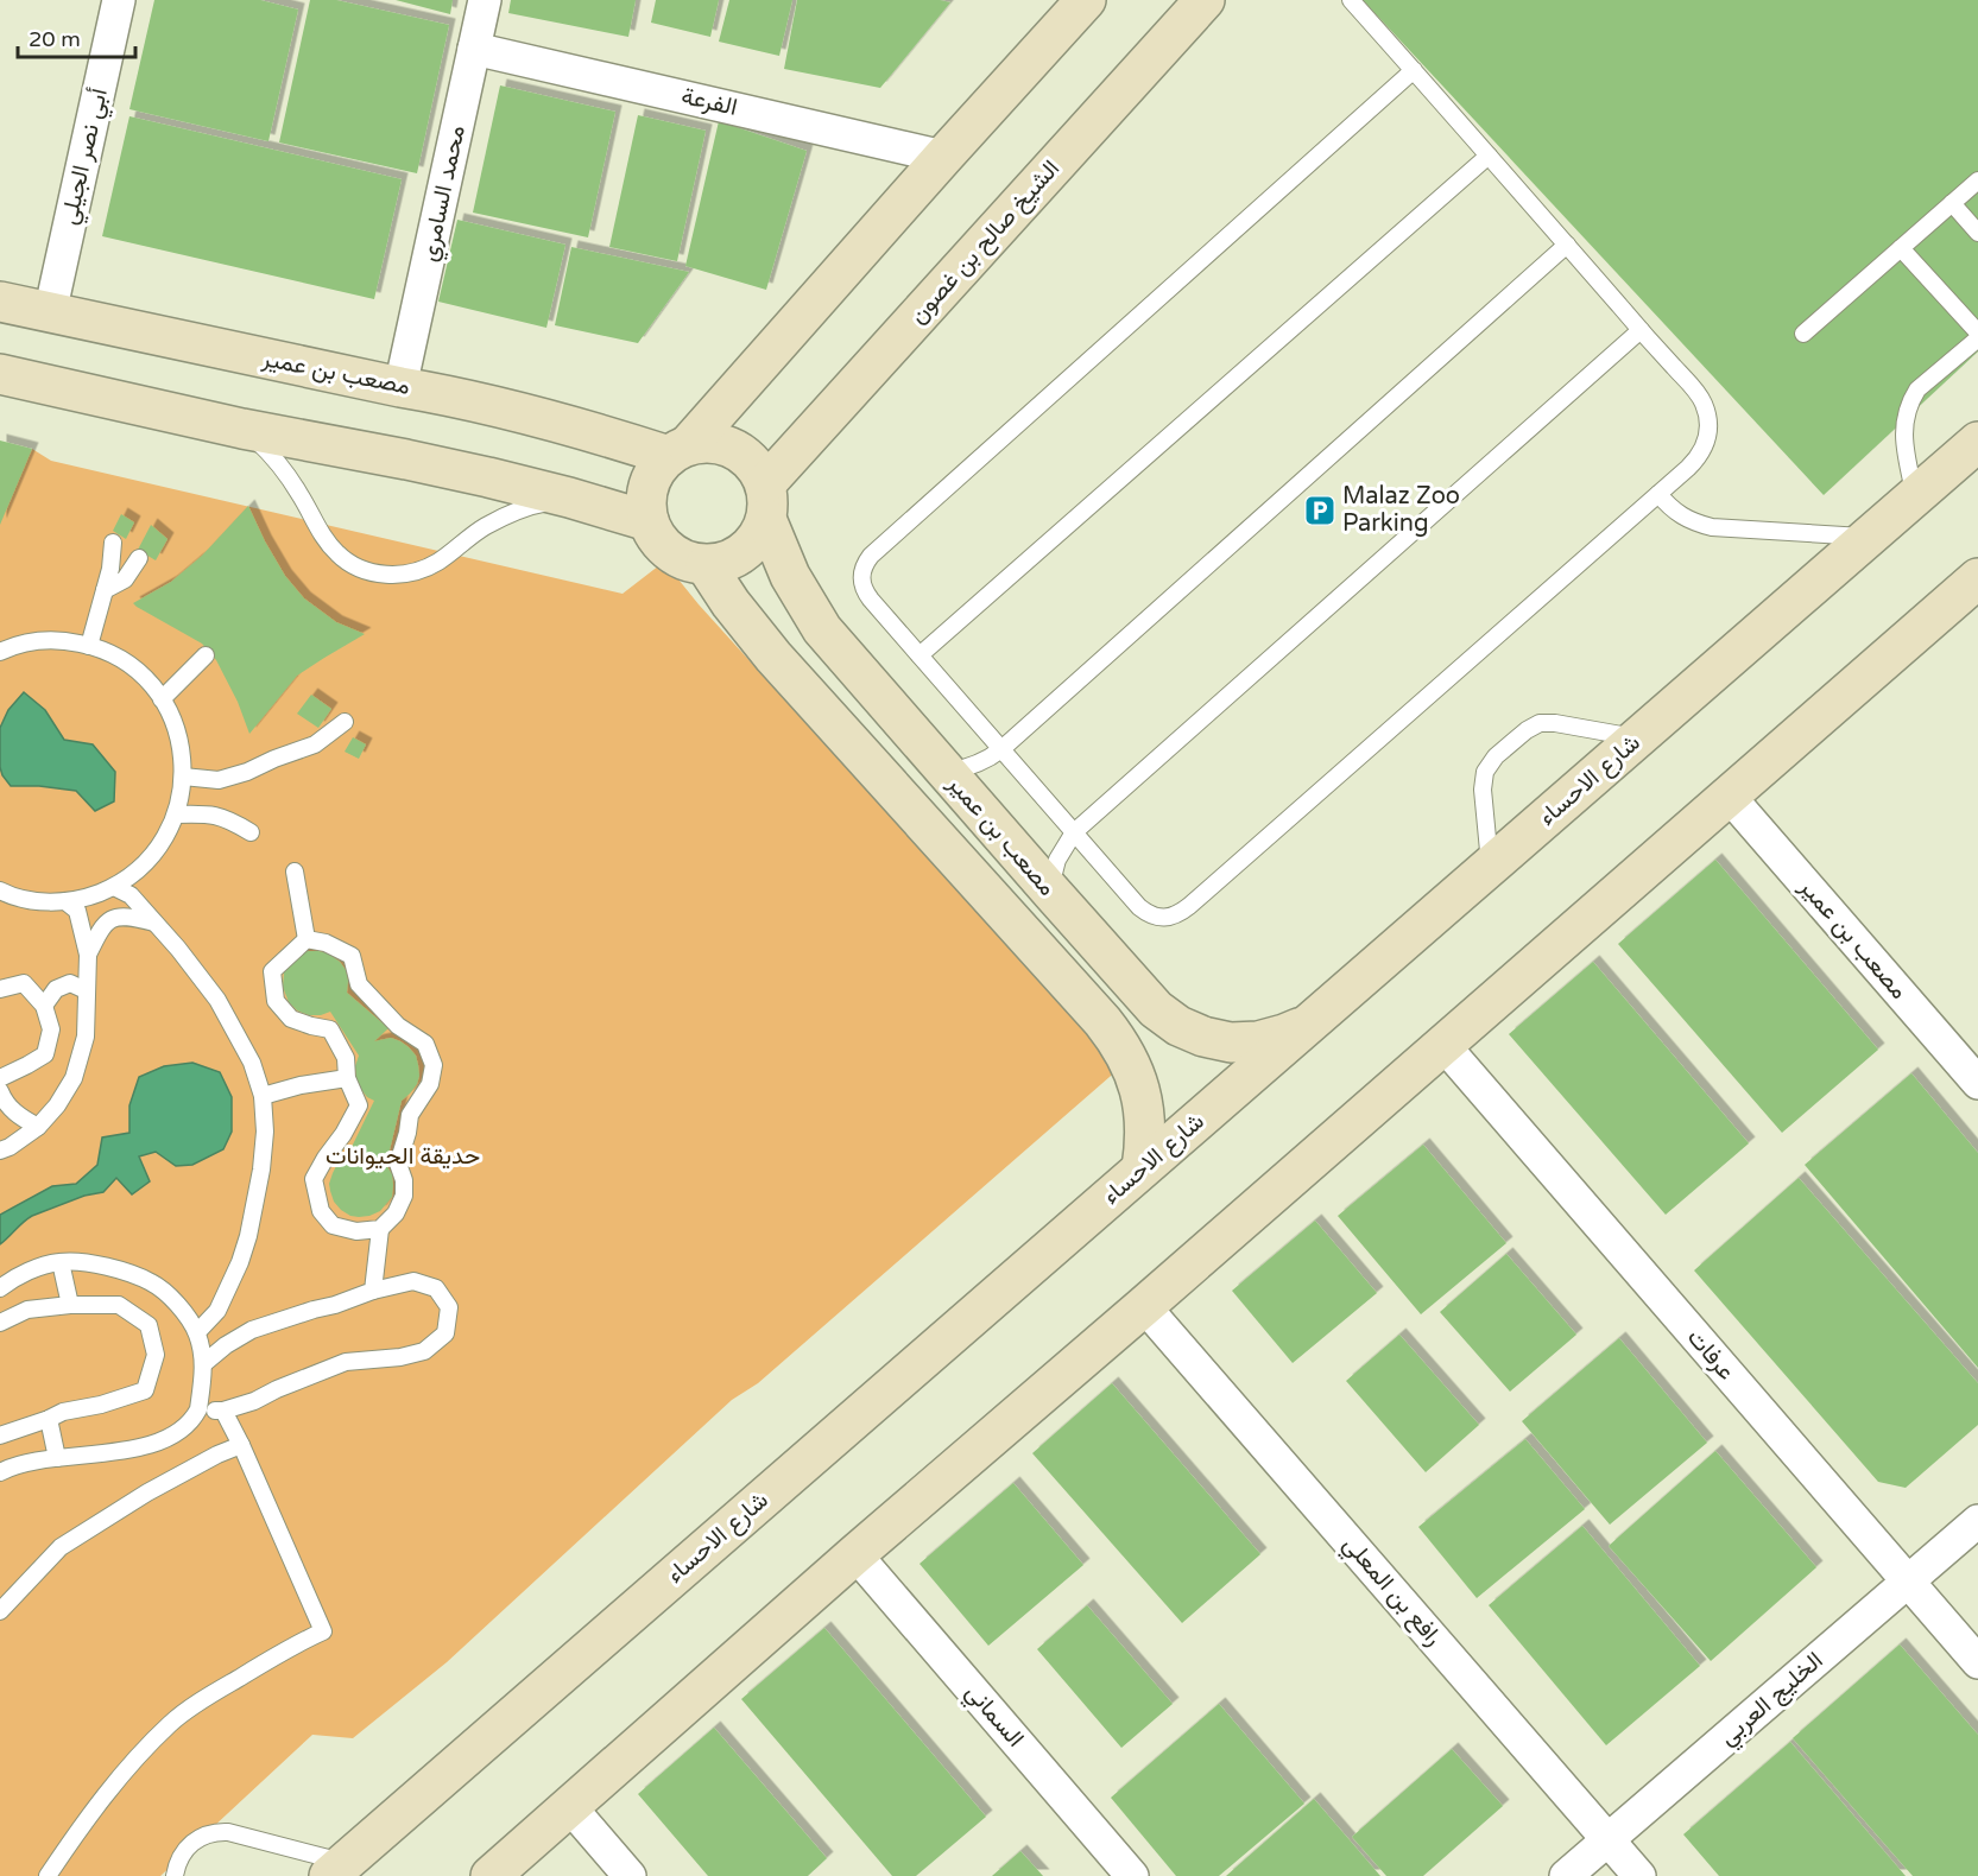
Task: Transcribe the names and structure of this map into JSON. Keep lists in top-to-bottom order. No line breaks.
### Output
{"streets":{"street":["الفرعة","أبي نصر الجيلي","محمد السامري","الشيخ صالح بن غصون","مصعب بن عمير","شارع الاحساء","عرفات","رافع بن المعلي","الخليج العربي","السماني"]},"crossings":[["الفرعة","محمد السامري"],["أبي نصر الجيلي","مصعب بن عمير"],["محمد السامري","مصعب بن عمير"],["الشيخ صالح بن غصون","مصعب بن عمير"],["مصعب بن عمير","شارع الاحساء"],["عرفات","الخليج العربي"],["رافع بن المعلي","الخليج العربي"]],"parks":["حديقة الحيوانات"],"places":{"parking":["Malaz Zoo Parking"]},"scale_bar":"20 m"}
